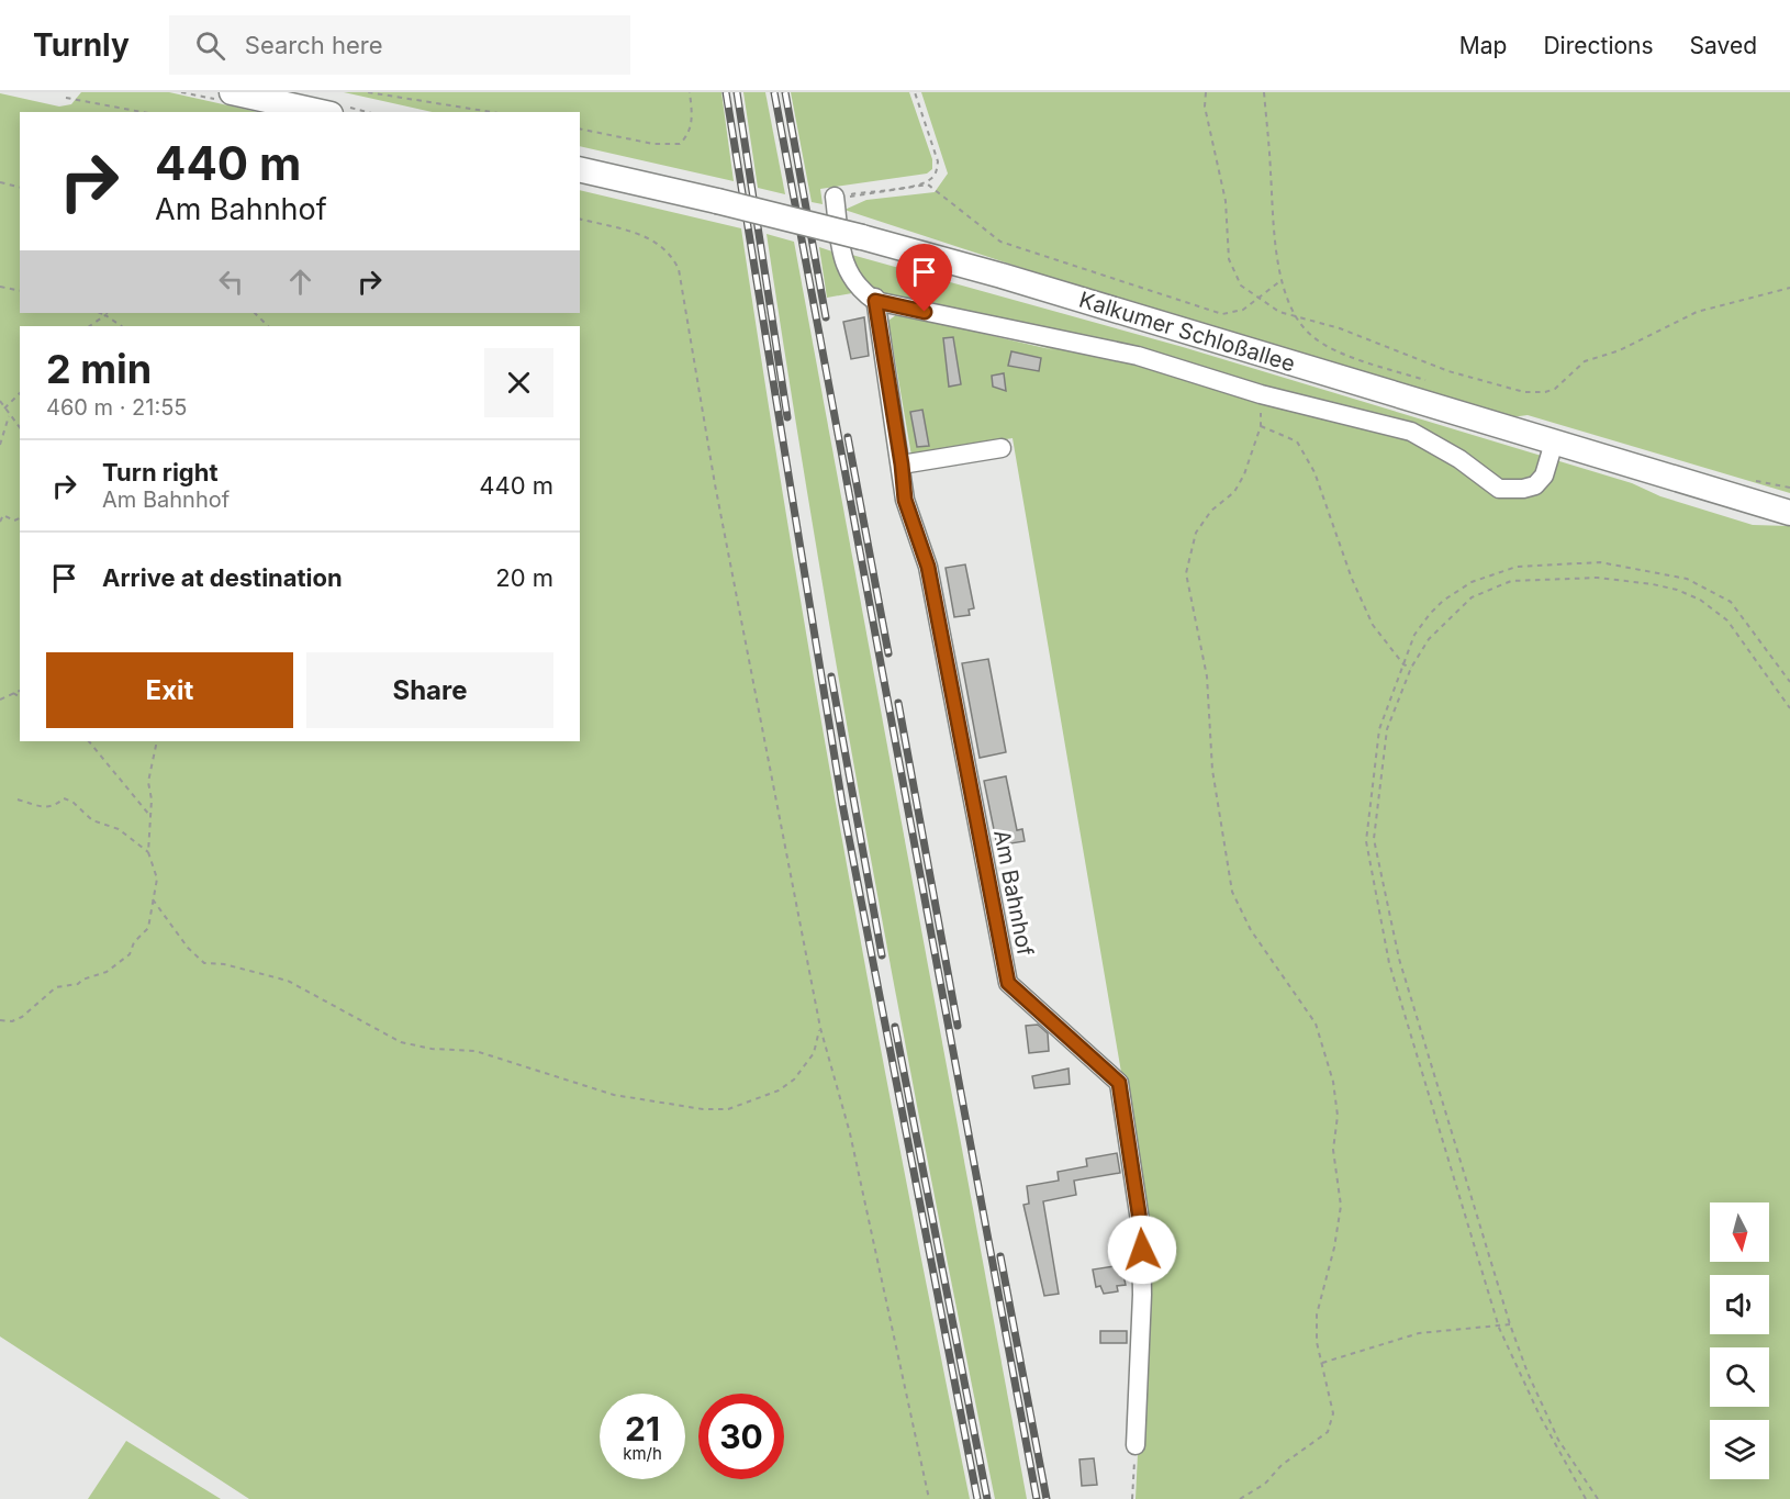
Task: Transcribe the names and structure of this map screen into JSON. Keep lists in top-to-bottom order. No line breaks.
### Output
{"streets":{"main road":["Kalkumer Schloßallee"],"street":["Am Bahnhof"]},"north":"bottom","page":{"header":"Turnly","search":"Search here","nav":["Map","Directions","Saved"],"turn":["440 m","Am Bahnhof"],"heading":["2 min","460 m · 21:55"],"list":[{"name":"Turn right","note":"Am Bahnhof","value":"440 m"},{"name":"Arrive at destination","value":"20 m"}],"buttons":["Exit","Share"],"speed":"21 km/h","limit":"30"}}
